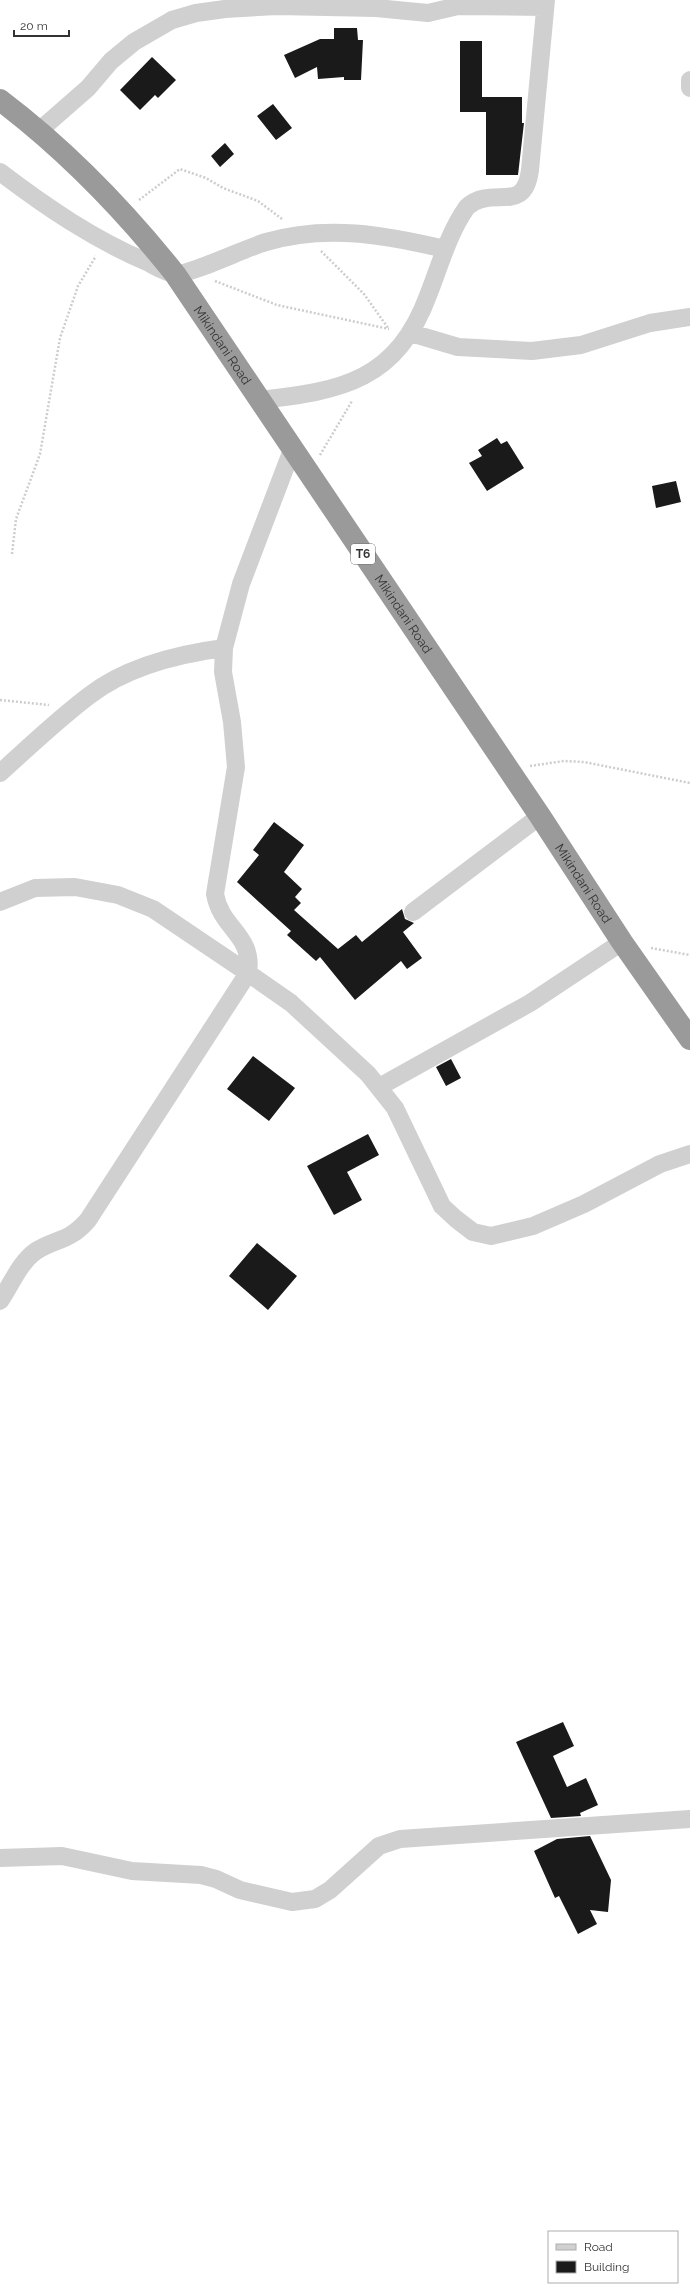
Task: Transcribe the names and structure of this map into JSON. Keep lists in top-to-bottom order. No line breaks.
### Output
{"streets":{"highway":["Mikindani Road","T6"]},"legend":["Road","Building"],"scale_bar":"20 m"}
